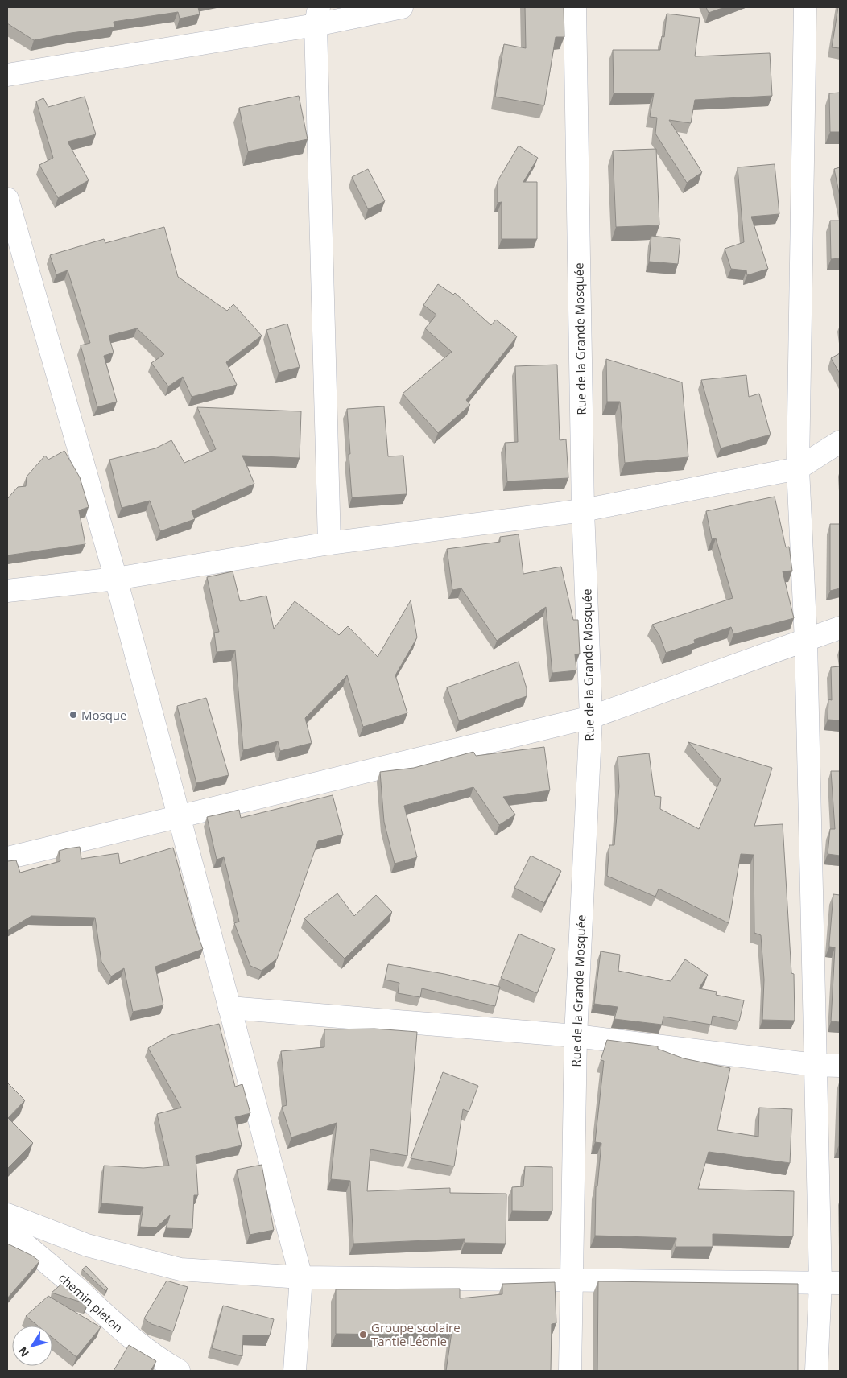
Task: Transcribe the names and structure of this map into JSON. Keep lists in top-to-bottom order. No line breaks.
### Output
{"streets":{"street":["Rue de la Grande Mosquée","chemin pieton"]},"places":["Mosque","Groupe scolaire Tantie Léonie"],"north":"bottom left"}
